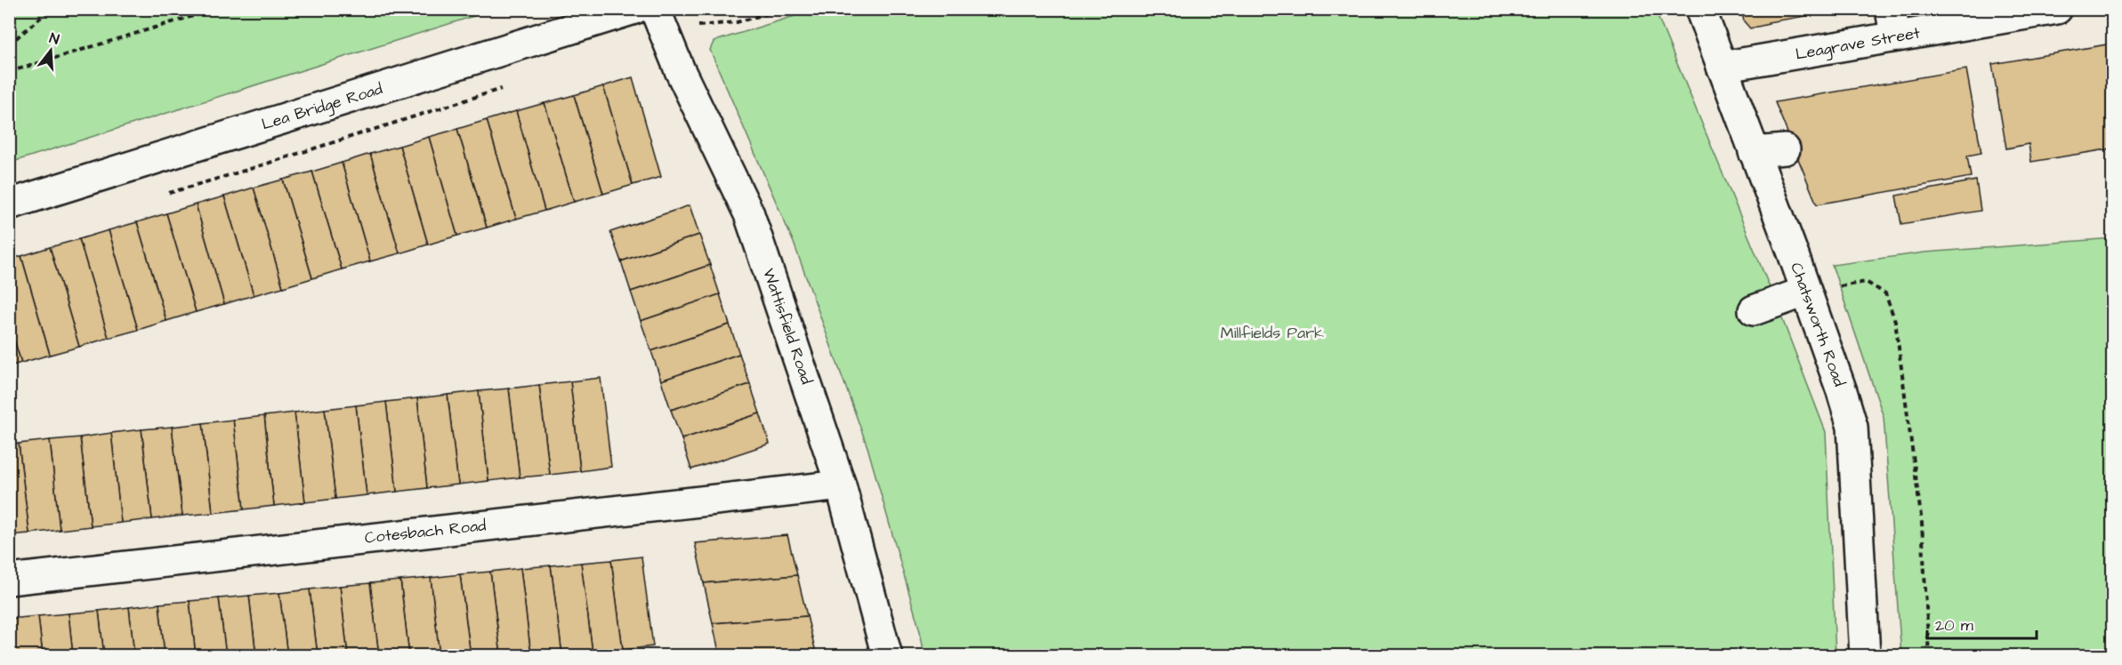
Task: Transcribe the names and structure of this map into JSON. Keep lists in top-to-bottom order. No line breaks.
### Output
{"streets":{"street":["Leagrave Street","Lea Bridge Road","Chatsworth Road","Wattisfield Road","Cotesbach Road"]},"crossings":[["Leagrave Street","Chatsworth Road"],["Wattisfield Road","Cotesbach Road"]],"parks":["Millfields Park"],"scale_bar":"20 m","north":"top"}
